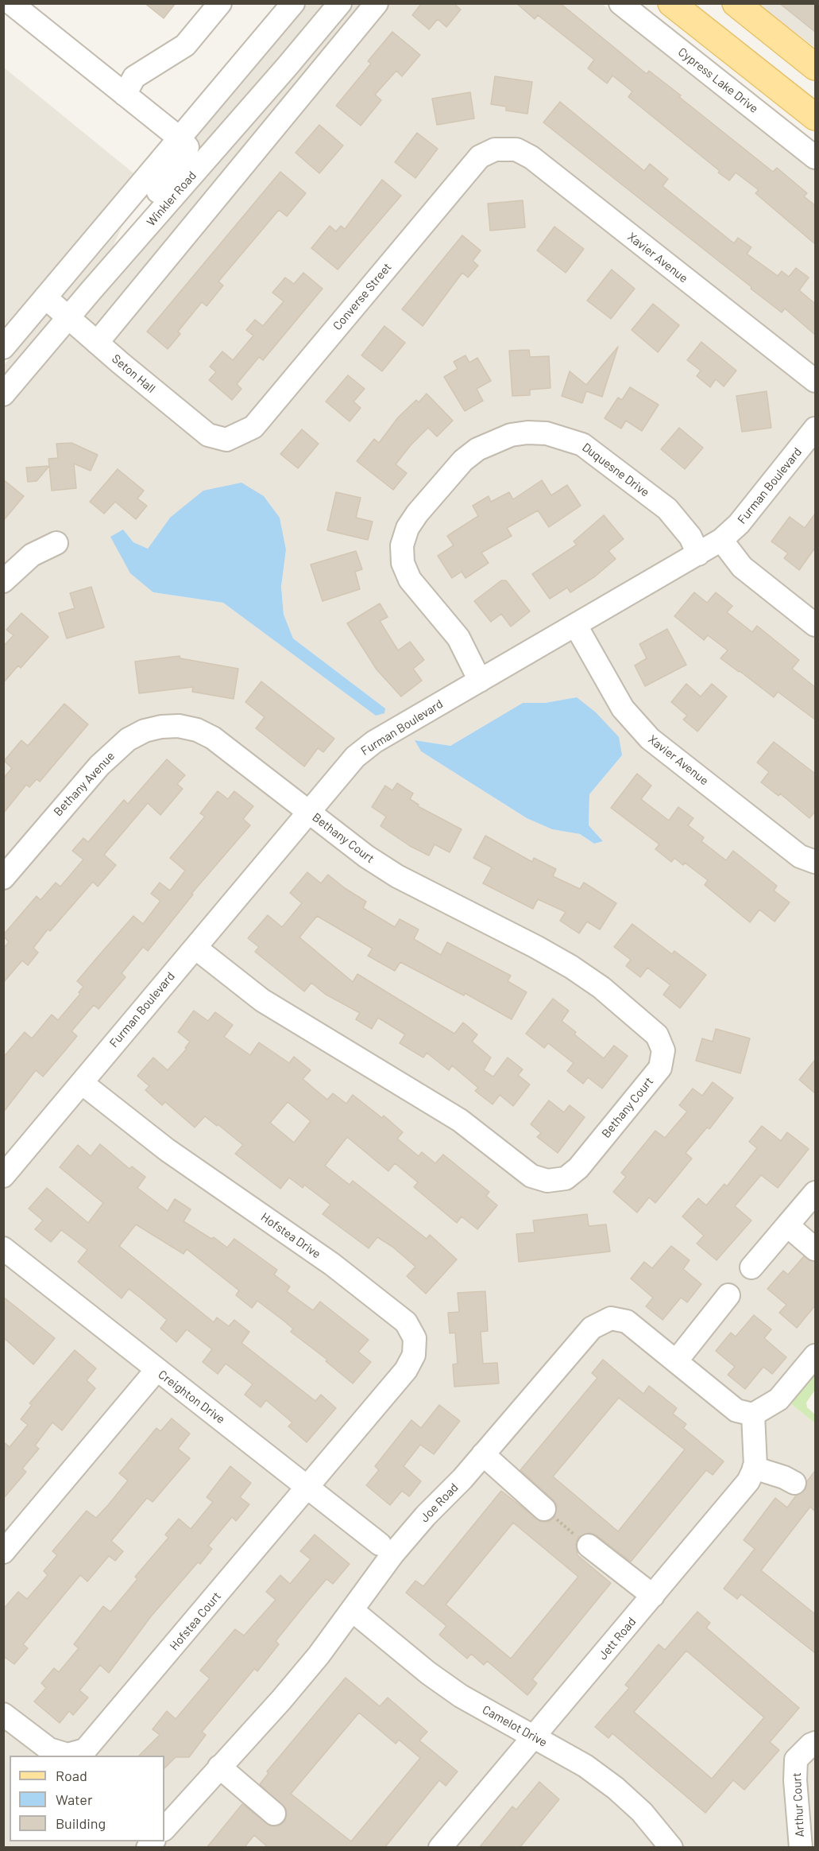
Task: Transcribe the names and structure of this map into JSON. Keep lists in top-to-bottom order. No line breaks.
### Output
{"streets":{"street":["Cypress Lake Drive","Winkler Road","Xavier Avenue","Converse Street","Seton Hall","Duquesne Drive","Furman Boulevard","Bethany Avenue","Bethany Court","Hofstea Drive","Creighton Drive","Joe Road","Hofstea Court","Jett Road","Camelot Drive","Arthur Court"]},"crossings":[["Winkler Road","Seton Hall"],["Xavier Avenue","Converse Street"],["Xavier Avenue","Furman Boulevard"],["Converse Street","Seton Hall"],["Duquesne Drive","Furman Boulevard"],["Furman Boulevard","Bethany Court"],["Furman Boulevard","Hofstea Drive"],["Bethany Avenue","Bethany Court"],["Hofstea Drive","Hofstea Court"],["Creighton Drive","Hofstea Court"],["Joe Road","Jett Road"],["Joe Road","Camelot Drive"],["Jett Road","Camelot Drive"]],"legend":["Road","Water","Building"]}
